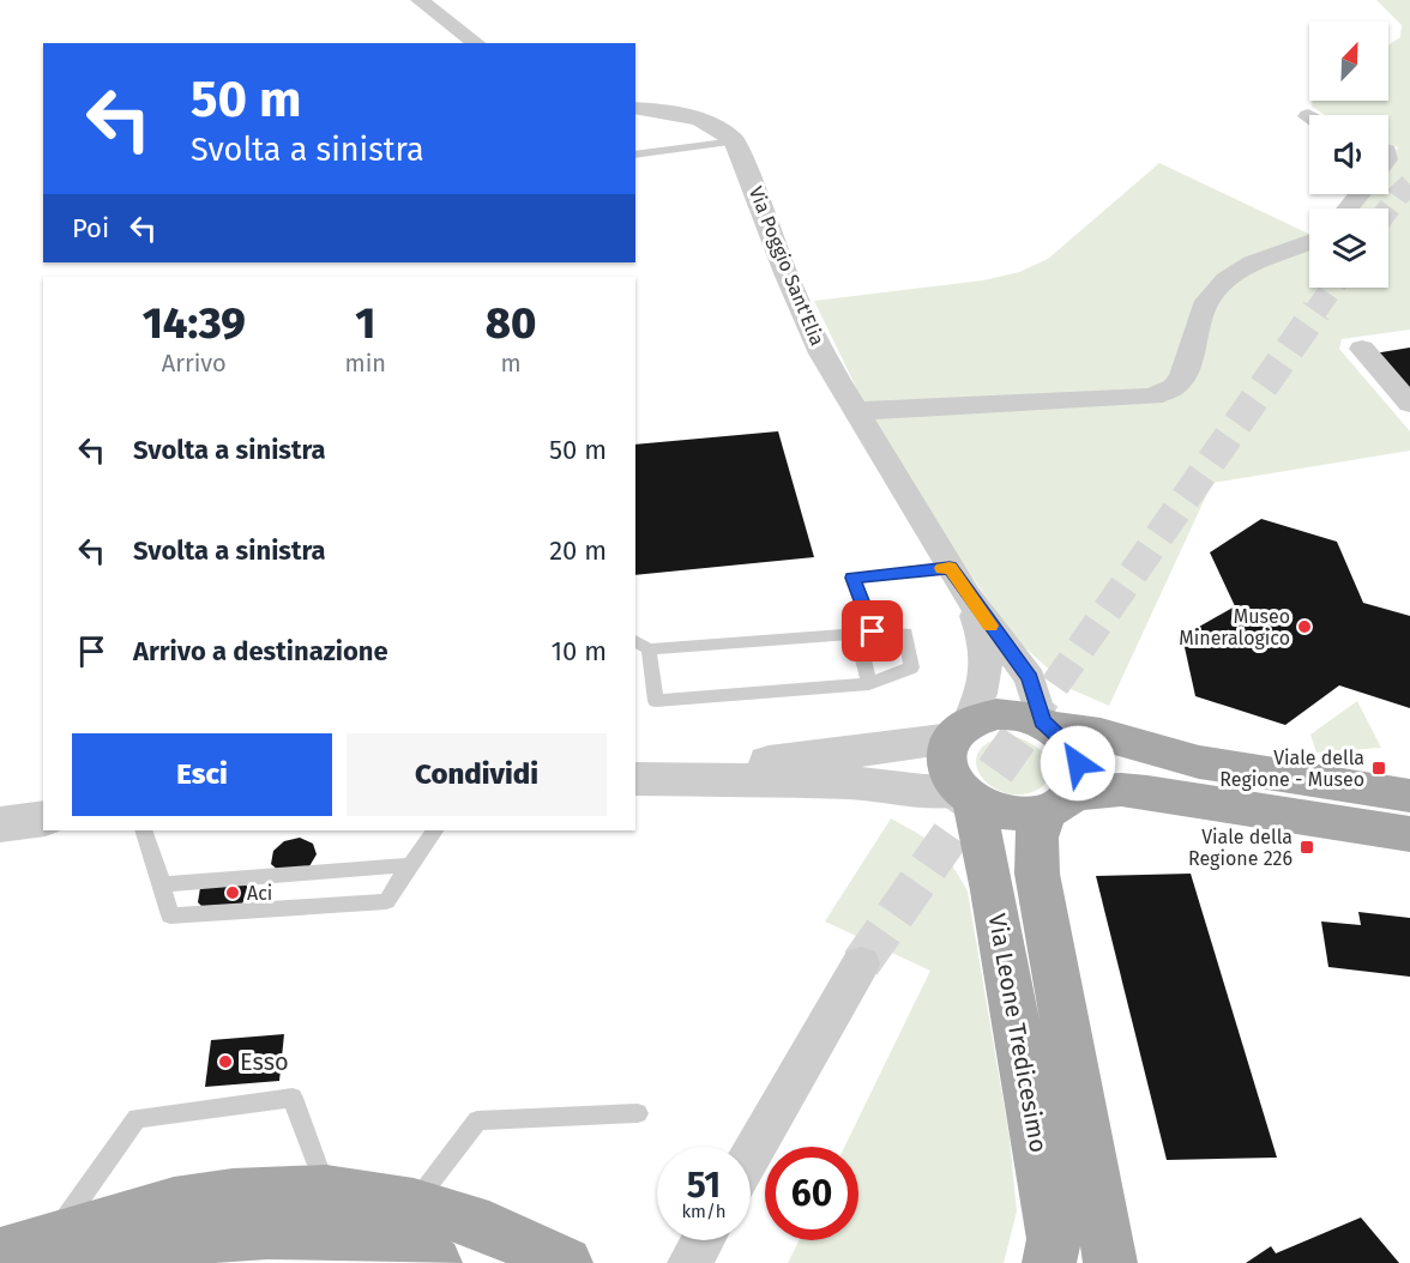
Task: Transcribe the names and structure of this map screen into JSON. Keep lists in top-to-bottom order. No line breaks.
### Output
{"streets":{"main road":["Via Leone Tredicesimo"],"street":["Via Poggio Sant'Elia"]},"places":{"other":["Museo Mineralogico","Aci","Esso"],"transit":["Viale della Regione - Museo","Viale della Regione 226"]},"north":"top right","page":{"turn":["50 m","Svolta a sinistra"],"then":"Poi","eta":["14:39","Arrivo","1","min","80","m"],"list":[{"name":"Svolta a sinistra","value":"50 m"},{"name":"Svolta a sinistra","value":"20 m"},{"name":"Arrivo a destinazione","value":"10 m"}],"buttons":["Esci","Condividi"],"speed":"51 km/h","limit":"60"}}
